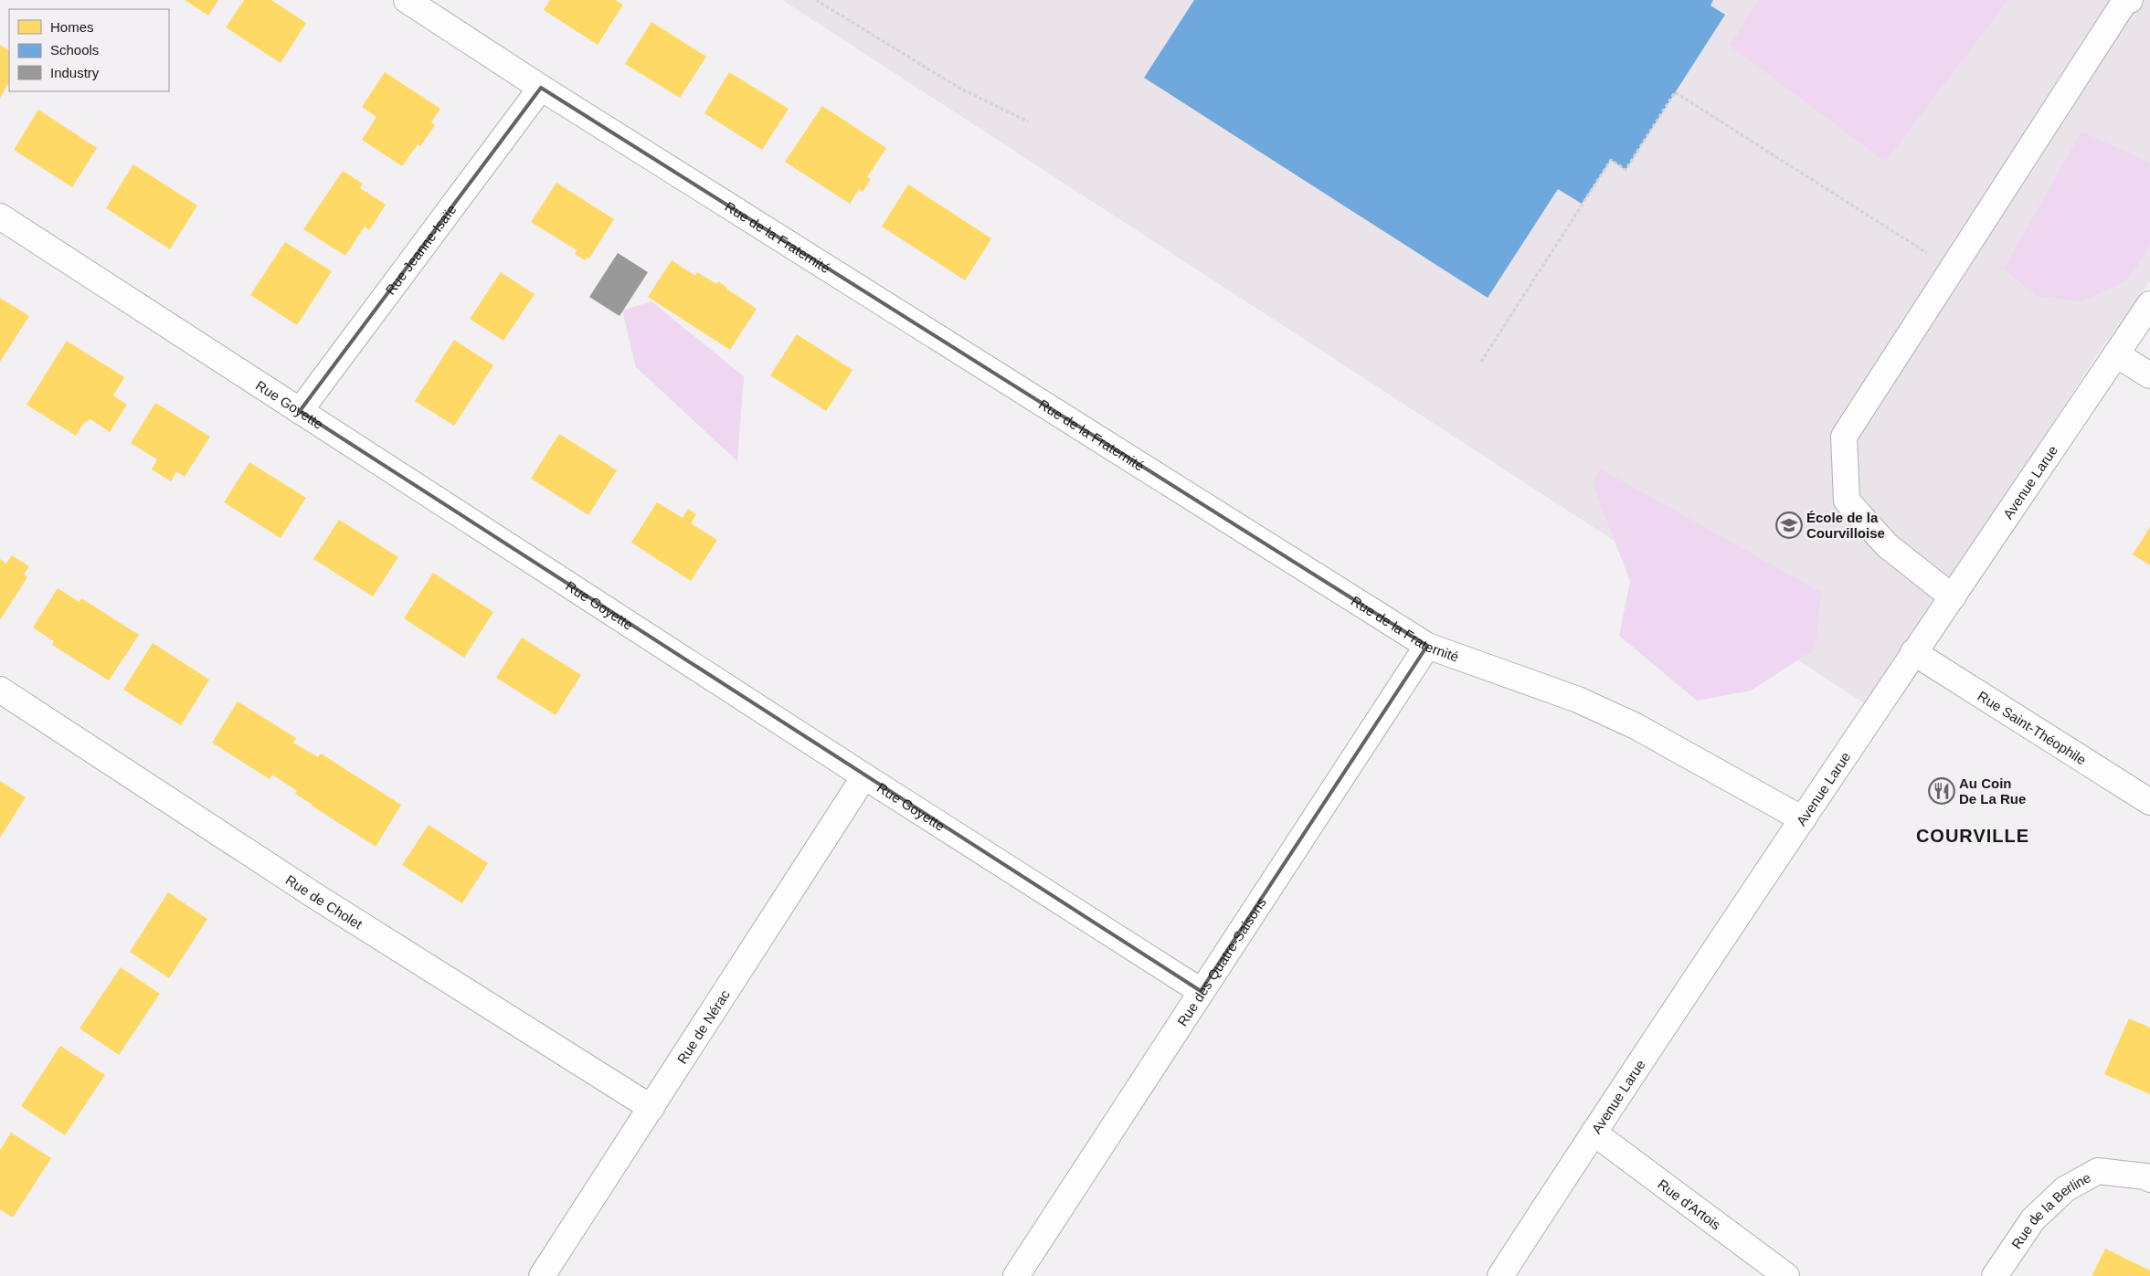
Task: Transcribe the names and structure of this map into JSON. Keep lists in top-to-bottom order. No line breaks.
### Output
{"streets":{"street":["Rue de la Fraternité","Rue Jeanne-Isaïe","Rue Goyette","Avenue Larue","Rue Saint-Théophile","Rue de Cholet","Rue des Quatre-Saisons","Rue de Nérac","Rue d'Artois","Rue de la Berline"]},"crossings":[["Rue de la Fraternité","Rue Jeanne-Isaïe"],["Rue de la Fraternité","Avenue Larue"],["Rue de la Fraternité","Rue des Quatre-Saisons"],["Rue Jeanne-Isaïe","Rue Goyette"],["Rue Goyette","Rue des Quatre-Saisons"],["Rue Goyette","Rue de Nérac"],["Avenue Larue","Rue Saint-Théophile"],["Avenue Larue","Rue d'Artois"],["Rue de Cholet","Rue de Nérac"]],"districts":["COURVILLE"],"places":{"school or university":["École de la Courvilloise"],"restaurant":["Au Coin De La Rue"]},"legend":["Homes","Schools","Industry"]}
